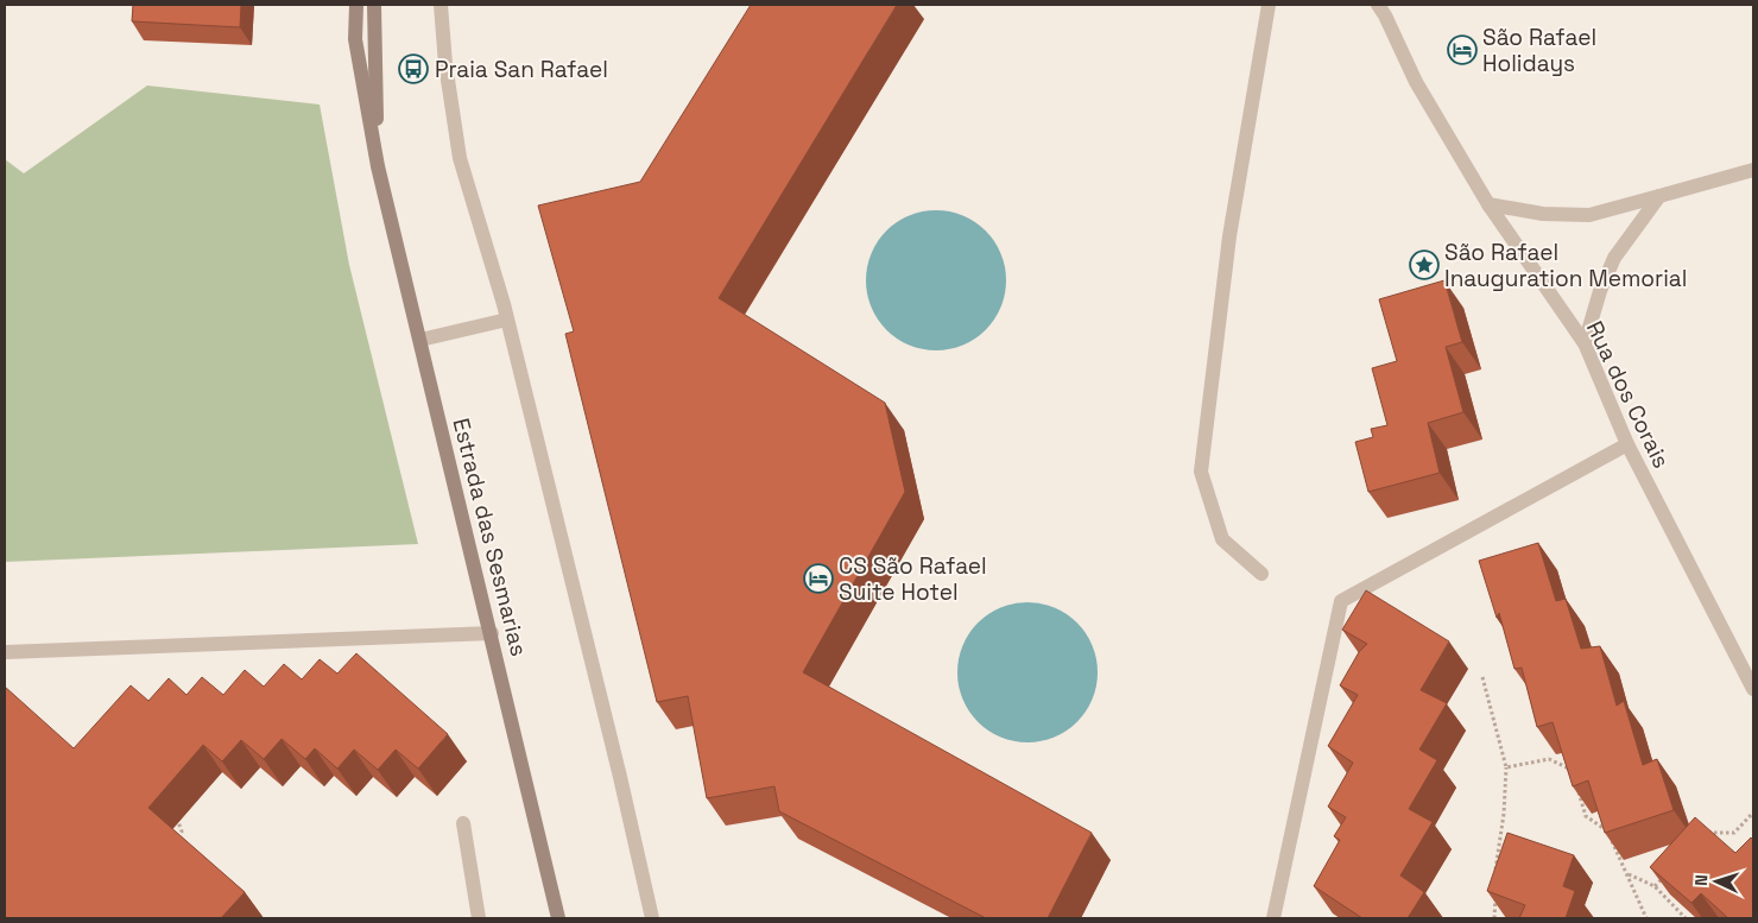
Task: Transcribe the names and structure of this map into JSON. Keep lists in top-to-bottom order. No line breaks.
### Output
{"streets":{"street":["Rua dos Corais","Estrada das Sesmarias"]},"places":{"hotel":["São Rafael Holidays","CS São Rafael Suite Hotel"],"bus stop":["Praia San Rafael"],"place":["São Rafael Inauguration Memorial"]},"north":"left"}
